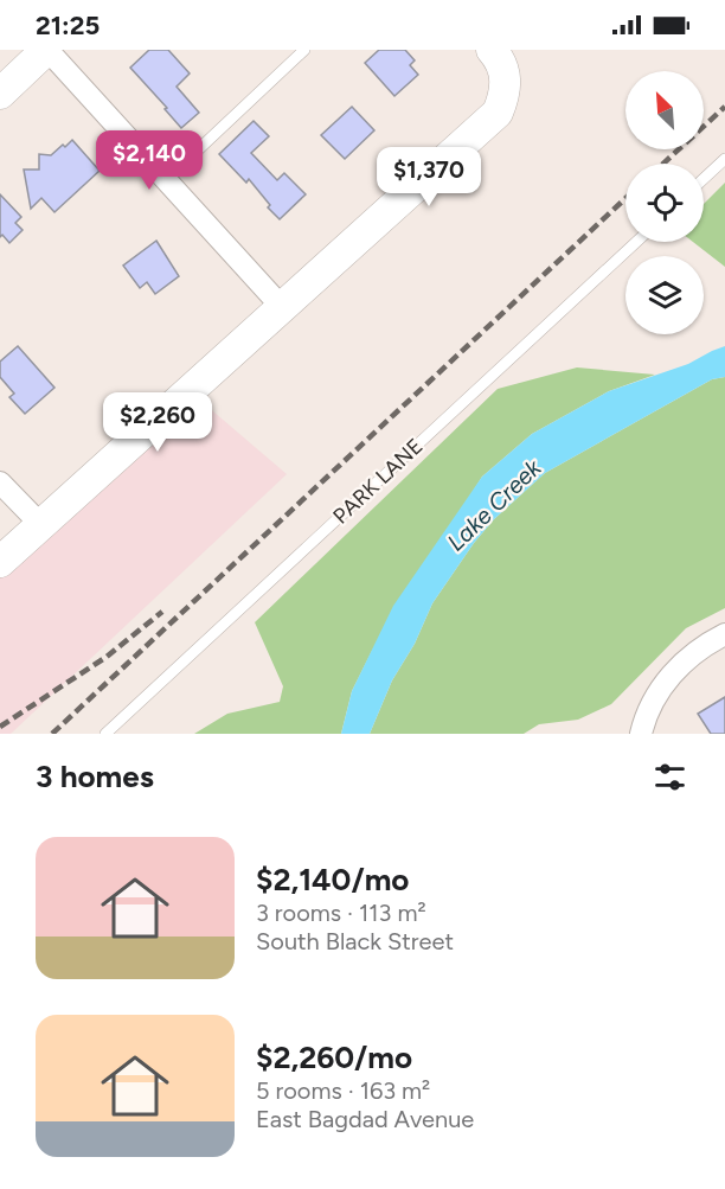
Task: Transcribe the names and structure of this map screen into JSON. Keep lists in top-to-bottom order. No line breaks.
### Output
{"streets":{"lane":["PARK LANE"]},"water":["Lake Creek"],"north":"top left","page":{"status":"21:25","price":["$2,140","$1,370","$2,260"],"heading":"3 homes","list":[{"name":"$2,140/mo","note":"3 rooms · 113 m² · South Black Street"},{"name":"$2,260/mo","note":"5 rooms · 163 m² · East Bagdad Avenue"}]}}
